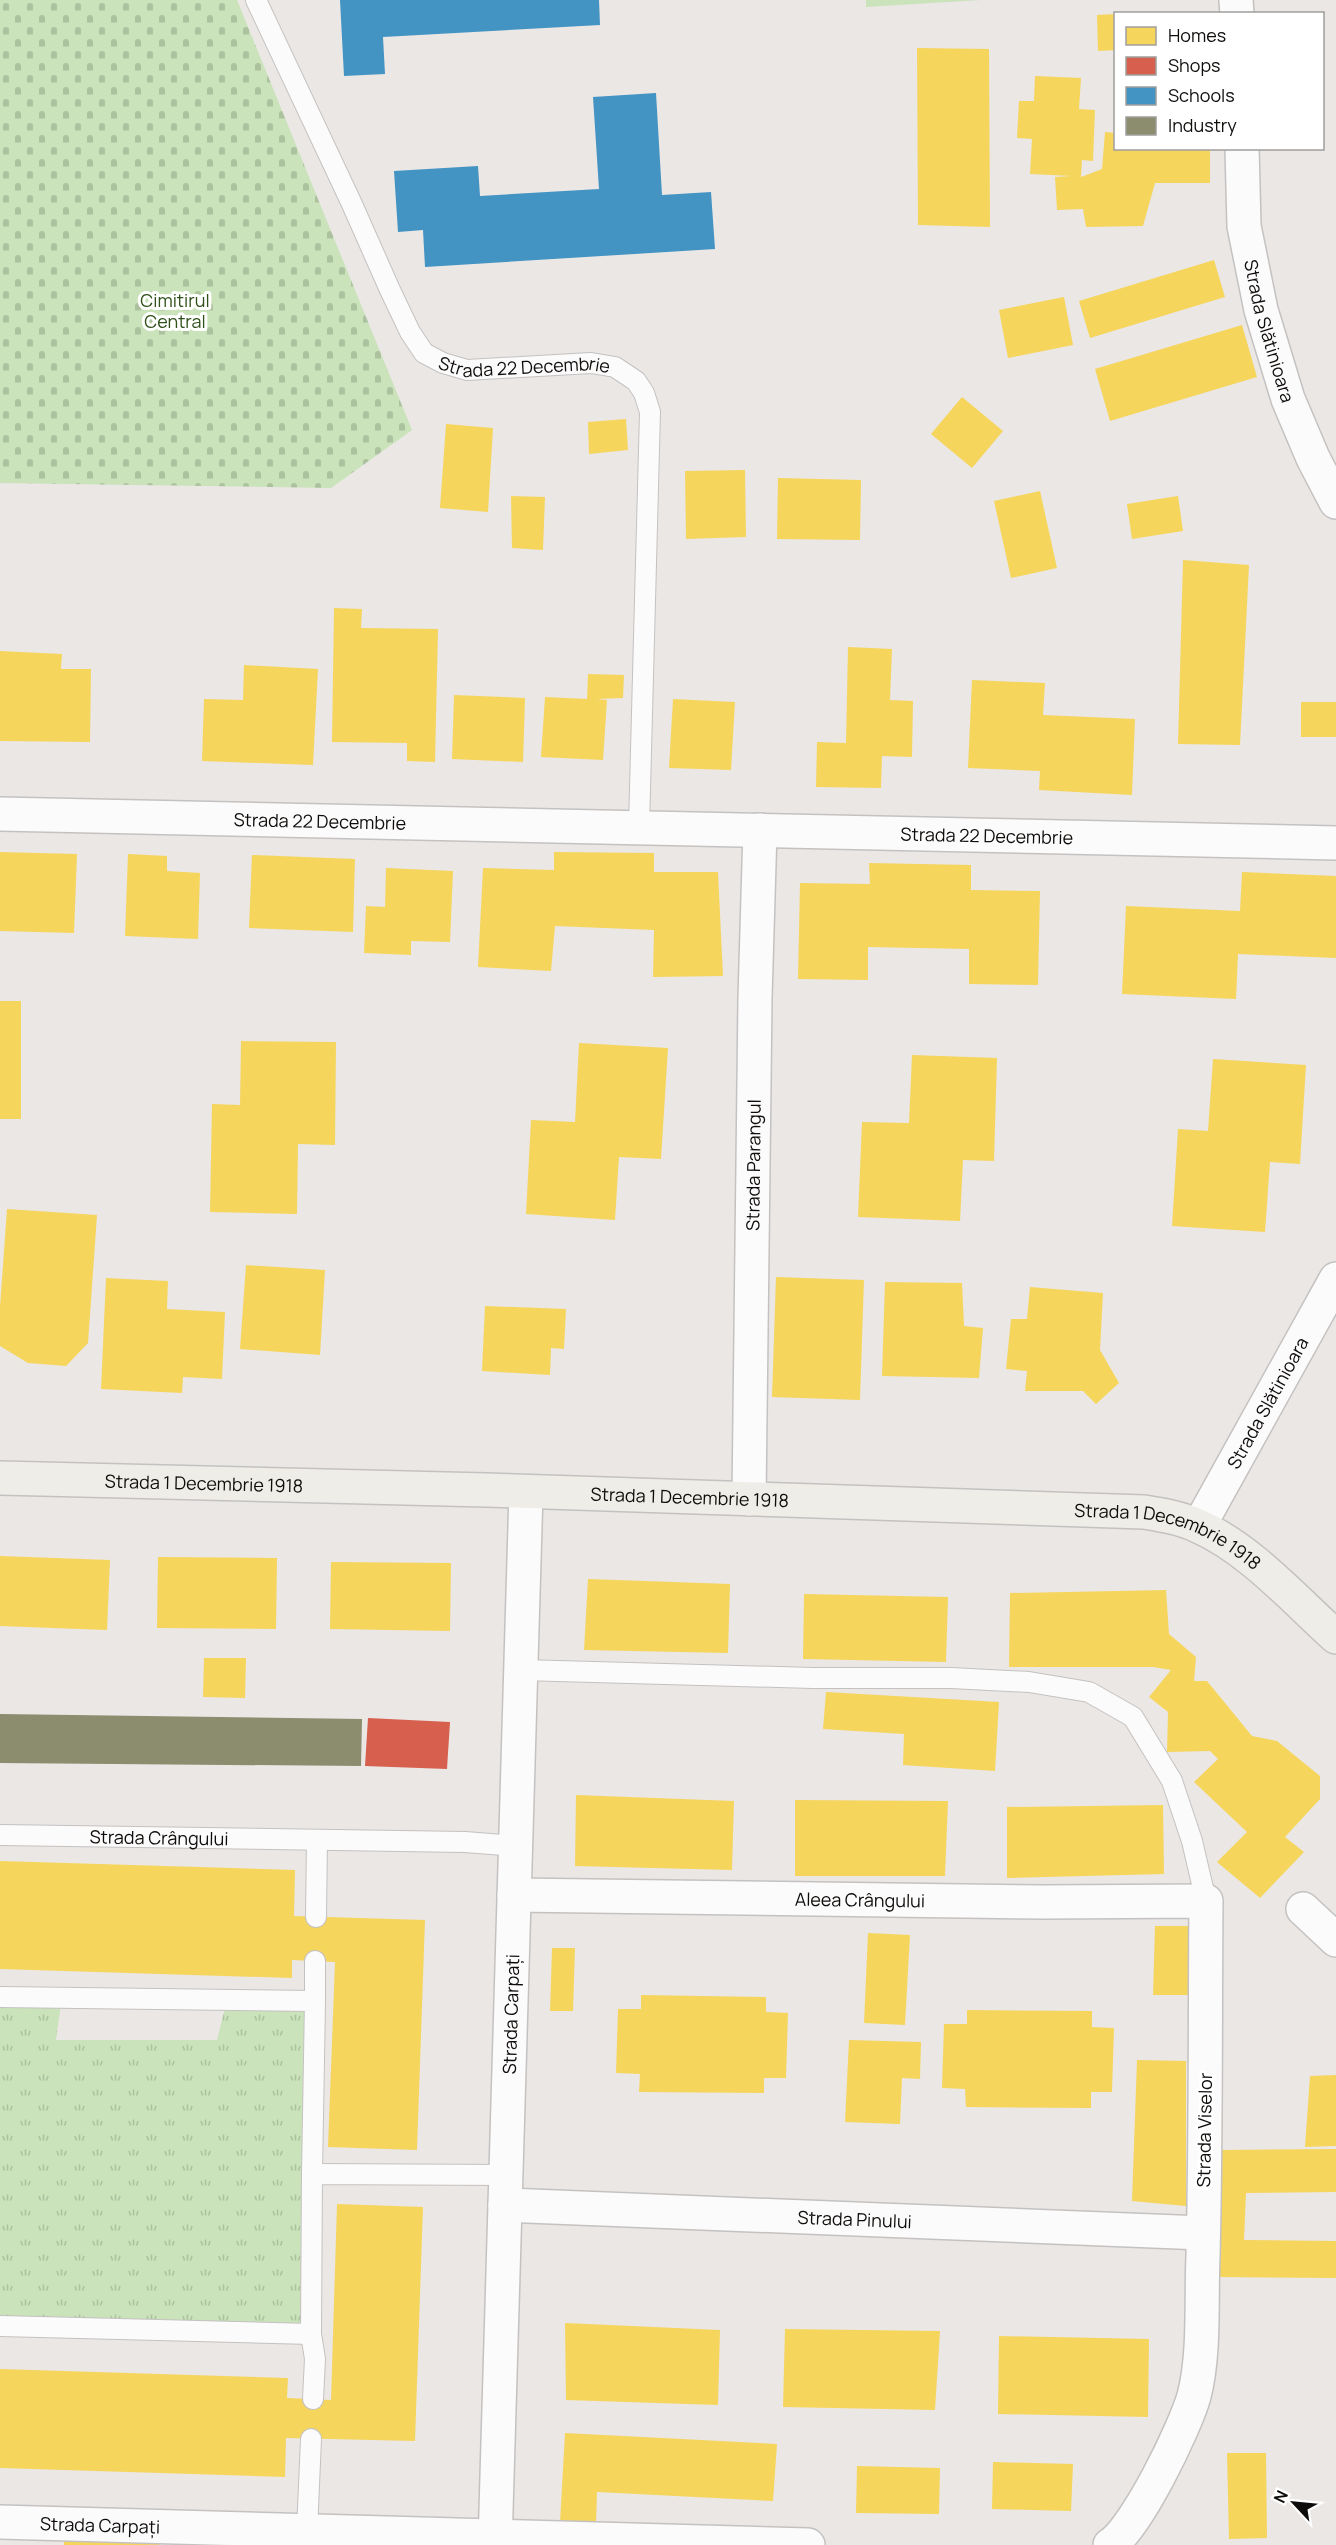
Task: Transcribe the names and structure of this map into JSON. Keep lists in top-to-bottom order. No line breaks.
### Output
{"streets":{"main road":["Strada 1 Decembrie 1918"],"street":["Strada Slătinioara","Strada 22 Decembrie","Strada Parangul","Aleea Crângului","Strada Carpați","Strada Viselor","Strada Pinului"],"lane":["Strada Crângului"]},"crossings":[["Strada Slătinioara","Strada 1 Decembrie 1918"],["Strada 22 Decembrie","Strada Parangul"],["Strada Parangul","Strada 1 Decembrie 1918"],["Strada 1 Decembrie 1918","Strada Carpați"],["Strada Crângului","Strada Carpați"],["Aleea Crângului","Strada Carpați"],["Aleea Crângului","Strada Viselor"],["Strada Carpați","Strada Pinului"],["Strada Viselor","Strada Pinului"]],"parks":["Cimitirul Central"],"legend":["Homes","Shops","Schools","Industry"],"north":"top left"}
